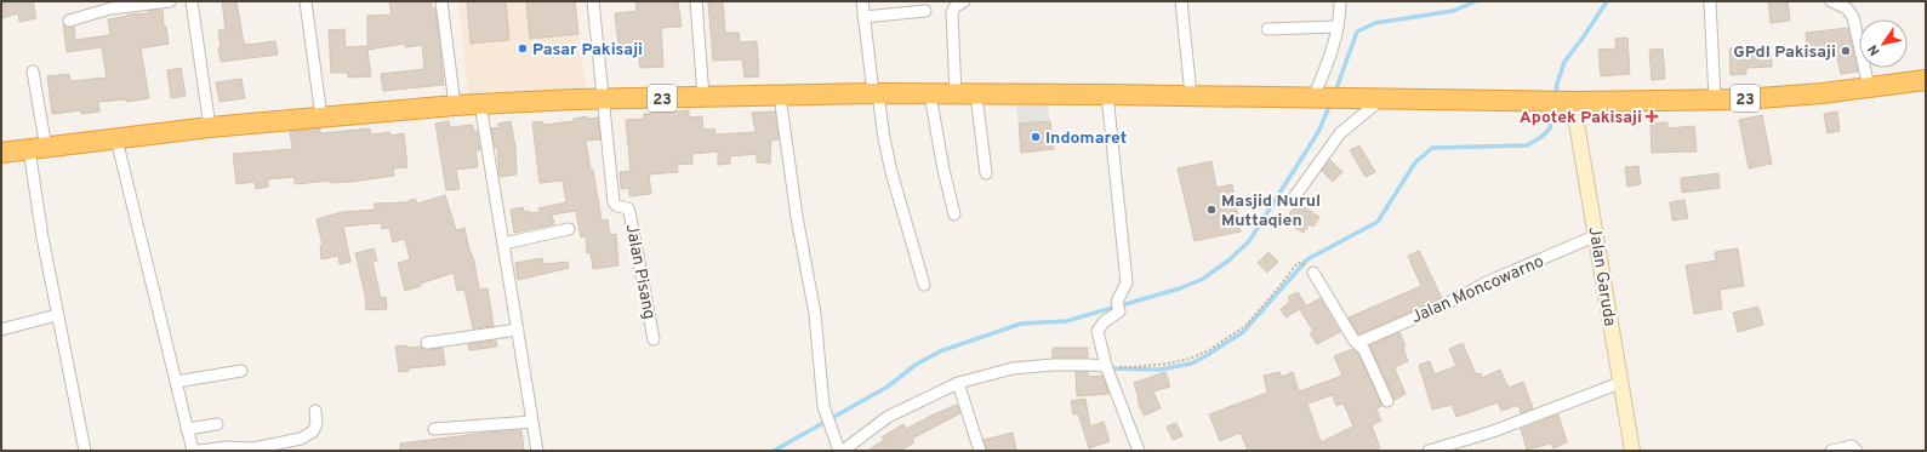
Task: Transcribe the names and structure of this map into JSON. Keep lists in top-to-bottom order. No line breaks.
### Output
{"streets":{"highway":["23"],"street":["Jalan Pisang","Jalan Garuda","Jalan Moncowarno"]},"crossings":[["23","Jalan Pisang"],["23","Jalan Garuda"],["Jalan Garuda","Jalan Moncowarno"]],"places":{"other":["Pasar Pakisaji","GPdI Pakisaji","Indomaret","Masjid Nurul Muttaqien"],"health":["Apotek Pakisaji"]},"north":"bottom left"}
